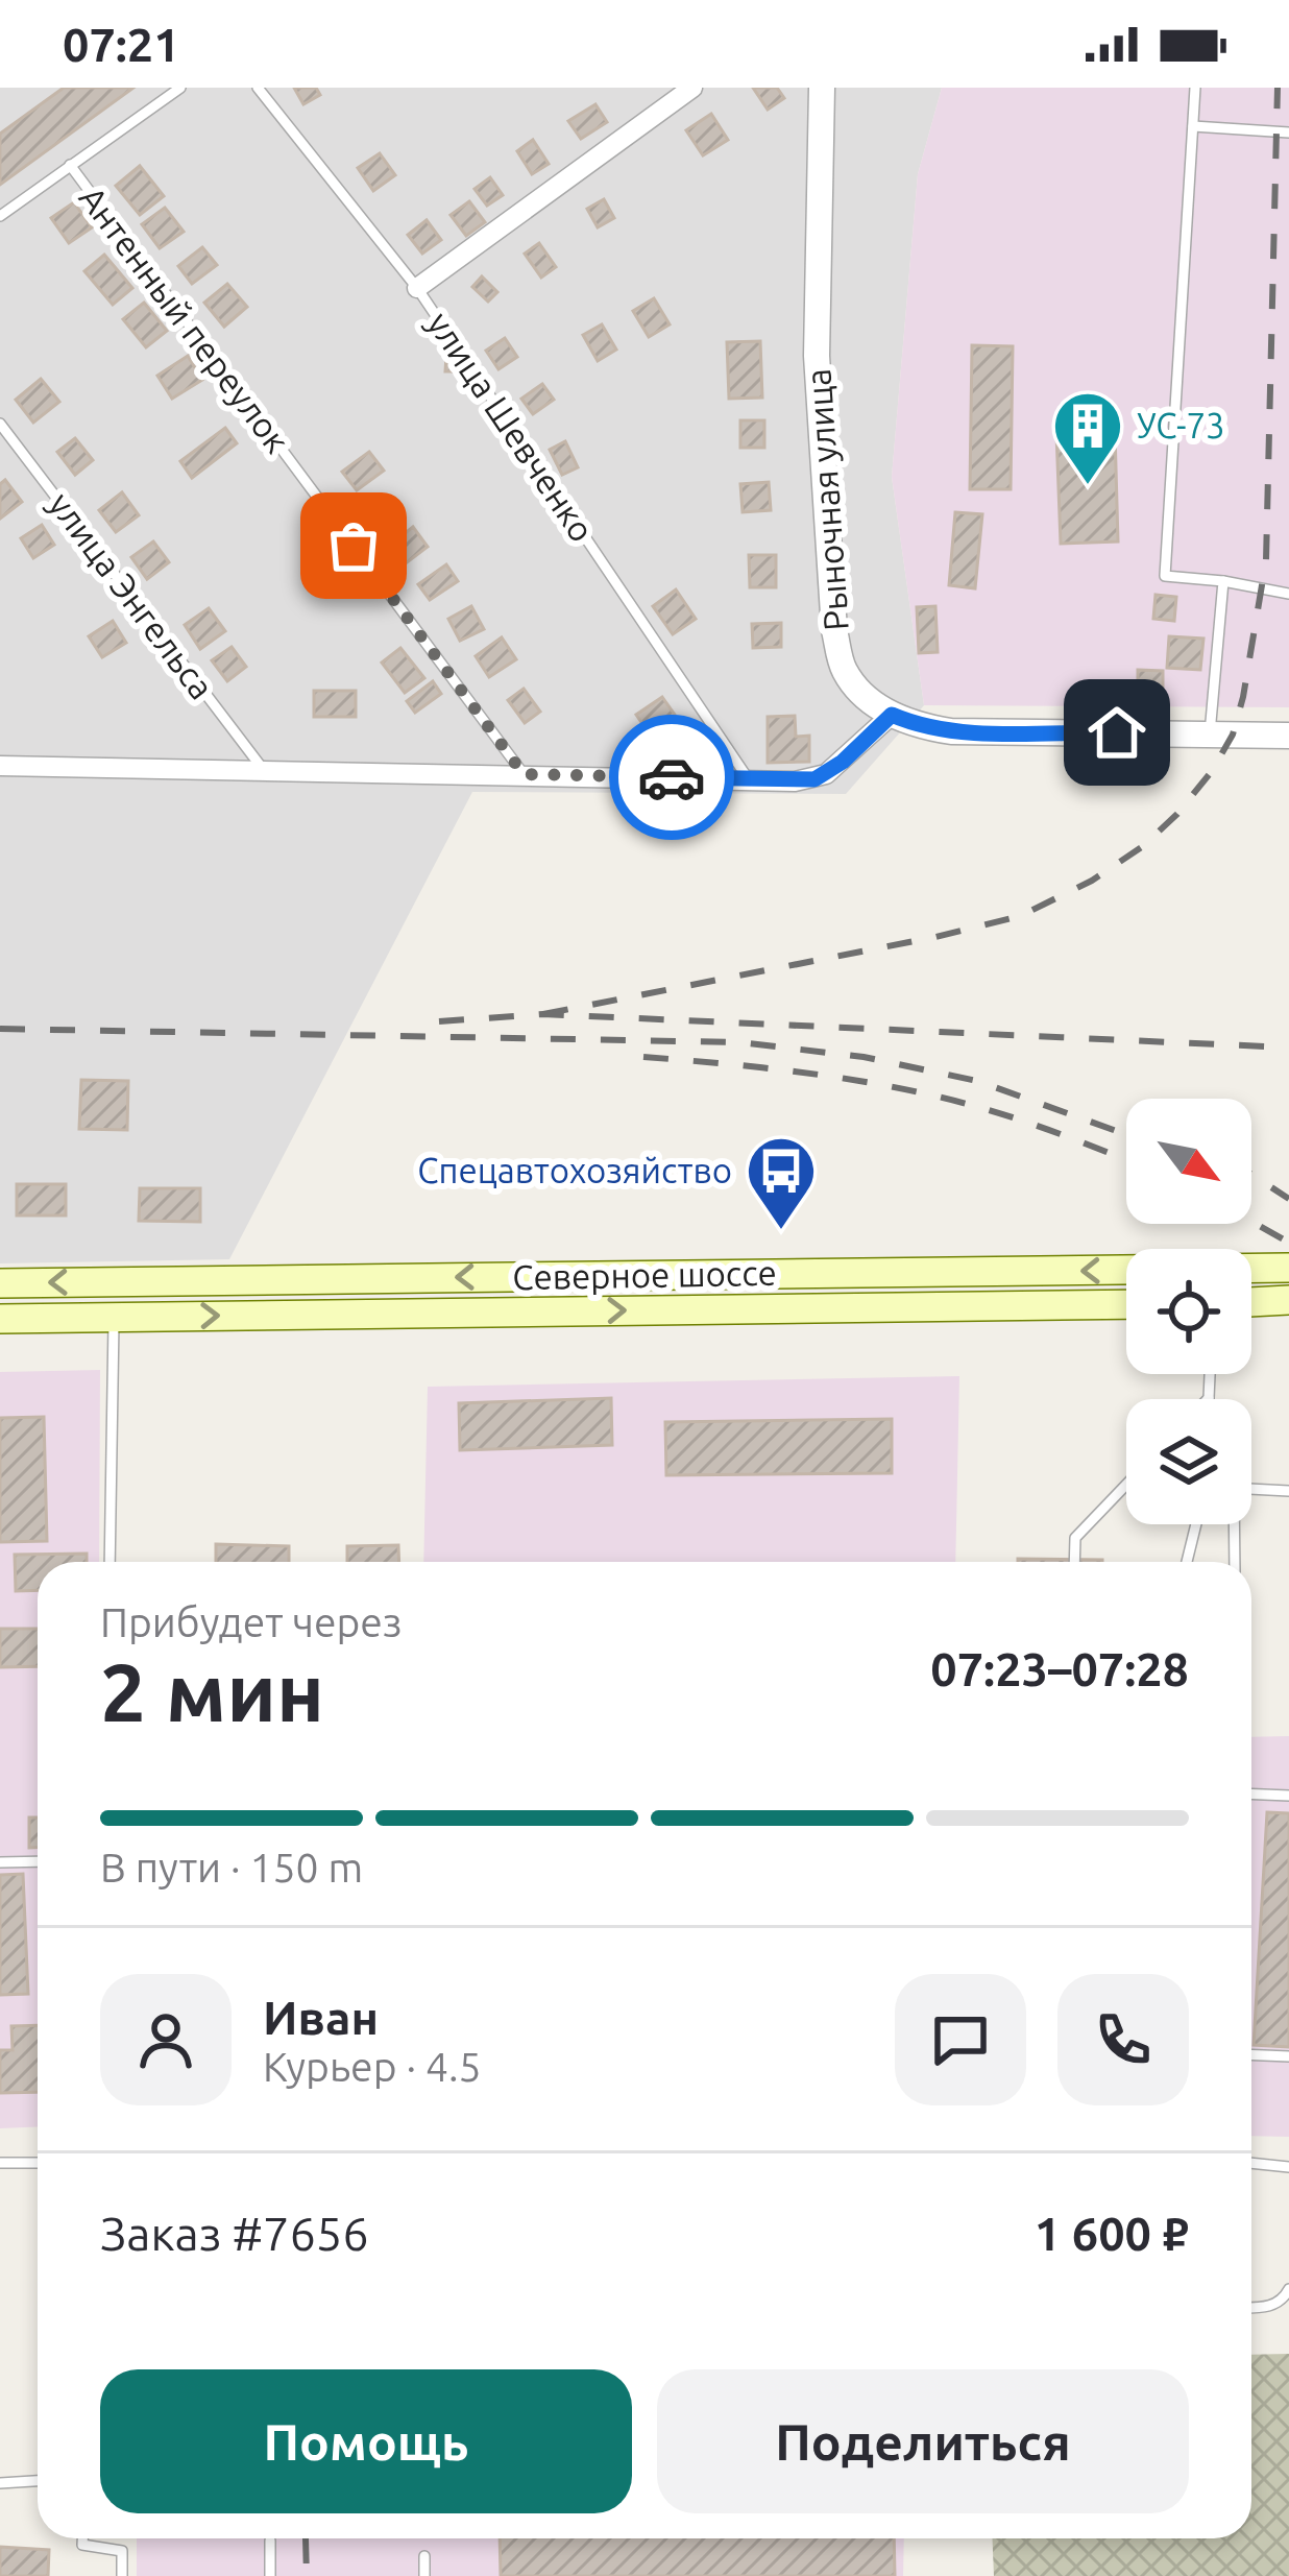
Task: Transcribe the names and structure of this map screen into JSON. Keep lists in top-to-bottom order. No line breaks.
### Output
{"streets":{"main road":["Северное шоссе"],"street":["Рыночная улица"],"lane":["Антенный переулок","улица Шевченко","улица Энгельса"]},"places":{"building":["УС-73"],"bus stop":["Спецавтохозяйство"]},"north":"bottom right","page":{"status":"07:21","heading":["2 мин","Прибудет через","07:23–07:28"],"panel":["Иван","Курьер · 4.5","Заказ #7656","1 600 ₽"],"bar":"В пути · 150 m","buttons":["Помощь","Поделиться"]}}
